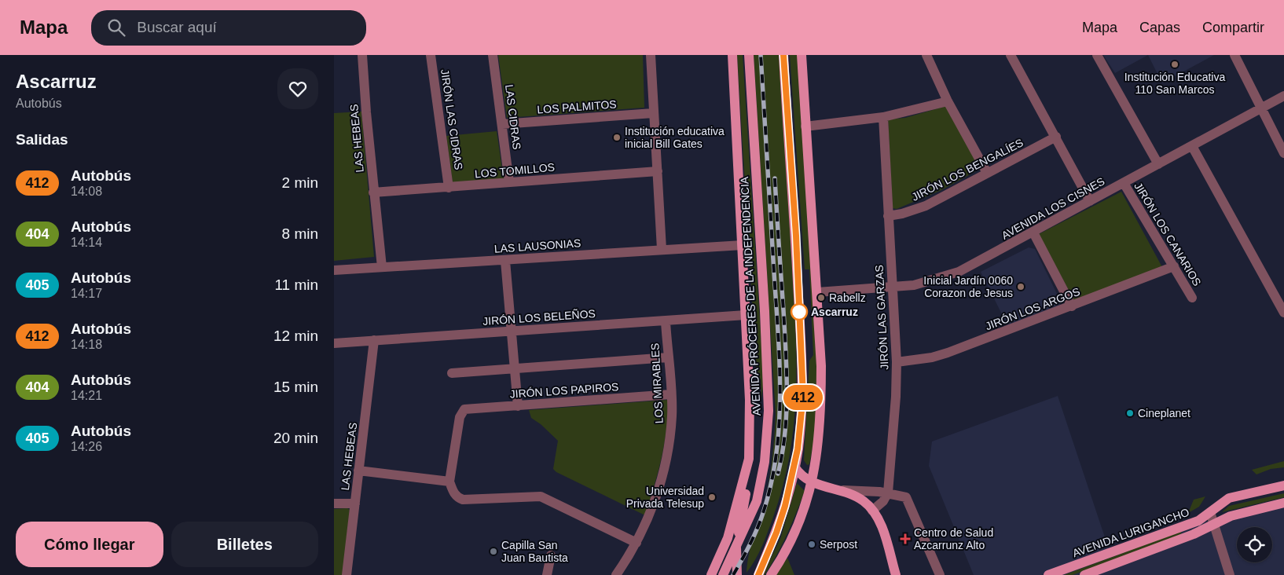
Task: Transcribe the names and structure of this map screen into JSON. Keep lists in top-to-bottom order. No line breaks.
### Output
{"streets":{"main road":["AVENIDA PRÓCERES DE LA INDEPENDENCIA","AVENIDA LURIGANCHO"],"street":["LOS PALMITOS","LAS CIDRAS","JIRÓN LAS CIDRAS","LAS HEBEAS","JIRÓN LOS BENGALÍES","LOS TOMILLOS","AVENIDA LOS CISNES","JIRÓN LOS CANARIOS","LAS LAUSONIAS","JIRÓN LOS ARGOS","JIRÓN LOS BELEÑOS","JIRÓN LAS GARZAS","LOS MIRABLES","JIRÓN LOS PAPIROS"]},"crossings":[["LOS PALMITOS","LAS CIDRAS"],["LAS CIDRAS","LOS TOMILLOS"],["JIRÓN LAS CIDRAS","LOS TOMILLOS"],["LAS HEBEAS","LOS TOMILLOS"],["LAS HEBEAS","LAS LAUSONIAS"],["LAS HEBEAS","JIRÓN LOS BELEÑOS"],["JIRÓN LOS BENGALÍES","JIRÓN LAS GARZAS"],["AVENIDA LOS CISNES","JIRÓN LOS CANARIOS"],["AVENIDA LOS CISNES","JIRÓN LAS GARZAS"],["JIRÓN LOS CANARIOS","JIRÓN LOS ARGOS"],["LAS LAUSONIAS","AVENIDA PRÓCERES DE LA INDEPENDENCIA"],["AVENIDA PRÓCERES DE LA INDEPENDENCIA","JIRÓN LOS BELEÑOS"],["JIRÓN LOS ARGOS","JIRÓN LAS GARZAS"],["JIRÓN LOS BELEÑOS","LOS MIRABLES"],["LOS MIRABLES","JIRÓN LOS PAPIROS"]],"places":{"other":["Institución Educativa 110 San Marcos","Institución educativa inicial Bill Gates","Inicial Jardín 0060 Corazon de Jesus","Rabellz","Ascarruz","Cineplanet","Universidad Privada Telesup","Serpost","Capilla San Juan Bautista"],"health":["Centro de Salud Azcarrunz Alto"]},"lines":["bus line 412"],"page":{"header":"Mapa","search":"Buscar aquí","nav":["Mapa","Capas","Compartir"],"heading":[["Ascarruz","Autobús"],"Salidas"],"on_map":"412","list":[{"mark":"412","name":"Autobús","note":"14:08","value":"2 min"},{"mark":"404","name":"Autobús","note":"14:14","value":"8 min"},{"mark":"405","name":"Autobús","note":"14:17","value":"11 min"},{"mark":"412","name":"Autobús","note":"14:18","value":"12 min"},{"mark":"404","name":"Autobús","note":"14:21","value":"15 min"},{"mark":"405","name":"Autobús","note":"14:26","value":"20 min"}],"buttons":["Cómo llegar","Billetes"]}}
